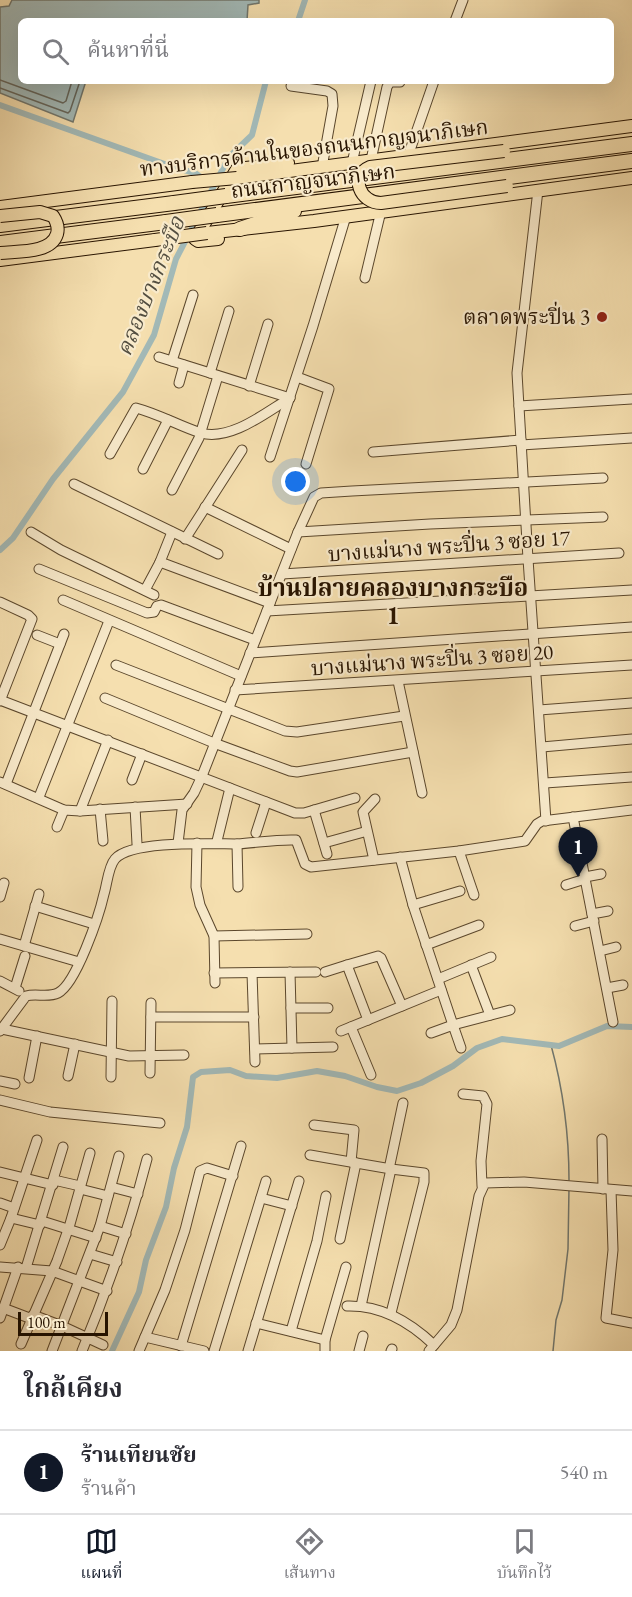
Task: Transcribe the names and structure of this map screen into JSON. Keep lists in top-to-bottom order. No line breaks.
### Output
{"streets":{"highway":["ถนนกาญจนาภิเษก"],"main road":["ทางบริการด้านในของถนนกาญจนาภิเษก"],"street":["บางแม่นาง พระปิ่น 3 ซอย 17","บางแม่นาง พระปิ่น 3 ซอย 20"]},"districts":["บ้านปลายคลองบางกระบือ 1"],"water":["คลองบางกระบือ"],"places":["ตลาดพระปิ่น 3"],"scale_bar":"100 m","page":{"search":"ค้นหาที่นี่","pins":"1","scale":"100 m","heading":"ใกล้เคียง","list":[{"mark":"1","name":"ร้านเทียนชัย","note":"ร้านค้า","value":"540 m"}],"nav":["แผนที่","เส้นทาง","บันทึกไว้"]}}
